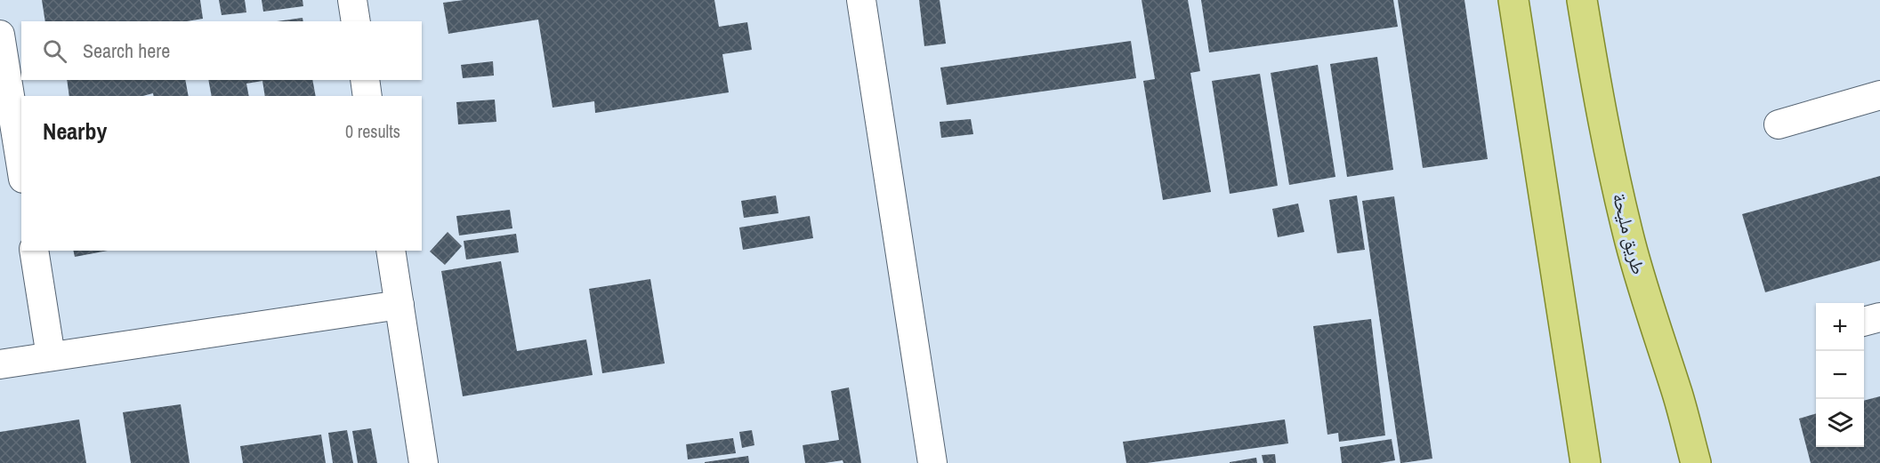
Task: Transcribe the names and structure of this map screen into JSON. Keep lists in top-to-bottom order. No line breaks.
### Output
{"streets":{"main road":["طريق مليحة"]},"page":{"search":"Search here","heading":["Nearby","0 results"],"map_buttons":["+","−"]}}
